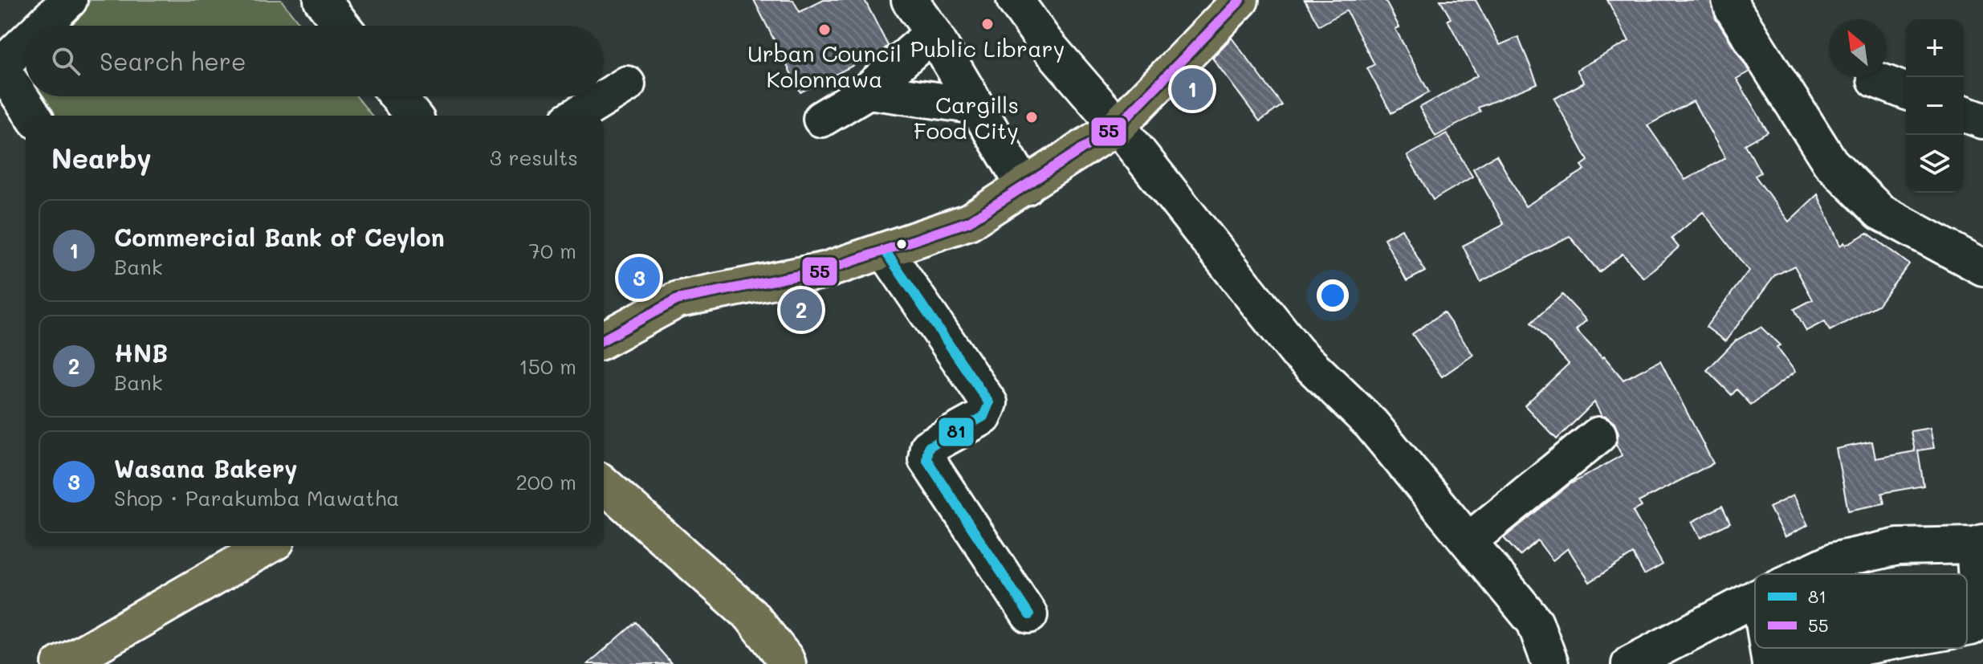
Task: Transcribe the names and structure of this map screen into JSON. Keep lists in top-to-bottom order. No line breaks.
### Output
{"places":["Public Library","Urban Council Kolonnawa","Cargills Food City"],"lines":["transit line 55","transit line 81"],"legend":["81","55"],"north":"top left","page":{"map_buttons":["+","−"],"search":"Search here","pins":["1","3","2"],"heading":["Nearby","3 results"],"list":[{"mark":"1","name":"Commercial Bank of Ceylon","note":"Bank","value":"70 m"},{"mark":"2","name":"HNB","note":"Bank","value":"150 m"},{"mark":"3","name":"Wasana Bakery","note":"Shop · Parakumba Mawatha","value":"200 m"}]}}
